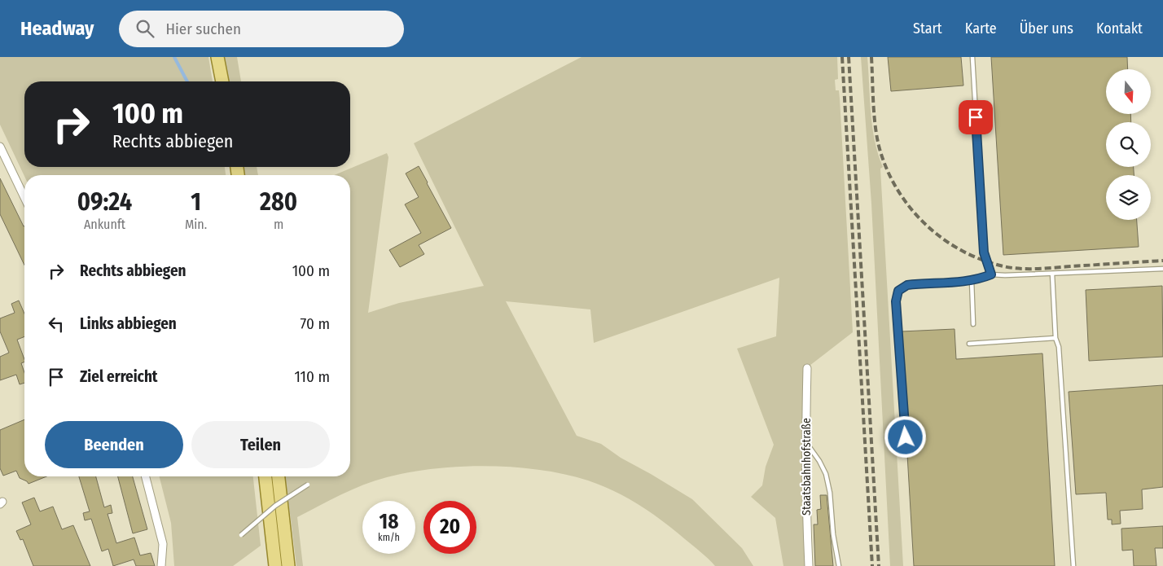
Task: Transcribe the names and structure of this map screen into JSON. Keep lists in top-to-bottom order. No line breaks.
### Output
{"streets":{"street":["Staatsbahnhofstraße"]},"north":"bottom","page":{"header":"Headway","search":"Hier suchen","nav":["Start","Karte","Über uns","Kontakt"],"turn":["100 m","Rechts abbiegen"],"eta":["09:24","Ankunft","1","Min.","280","m"],"list":[{"name":"Rechts abbiegen","value":"100 m"},{"name":"Links abbiegen","value":"70 m"},{"name":"Ziel erreicht","value":"110 m"}],"buttons":["Beenden","Teilen"],"speed":"18 km/h","limit":"20"}}
